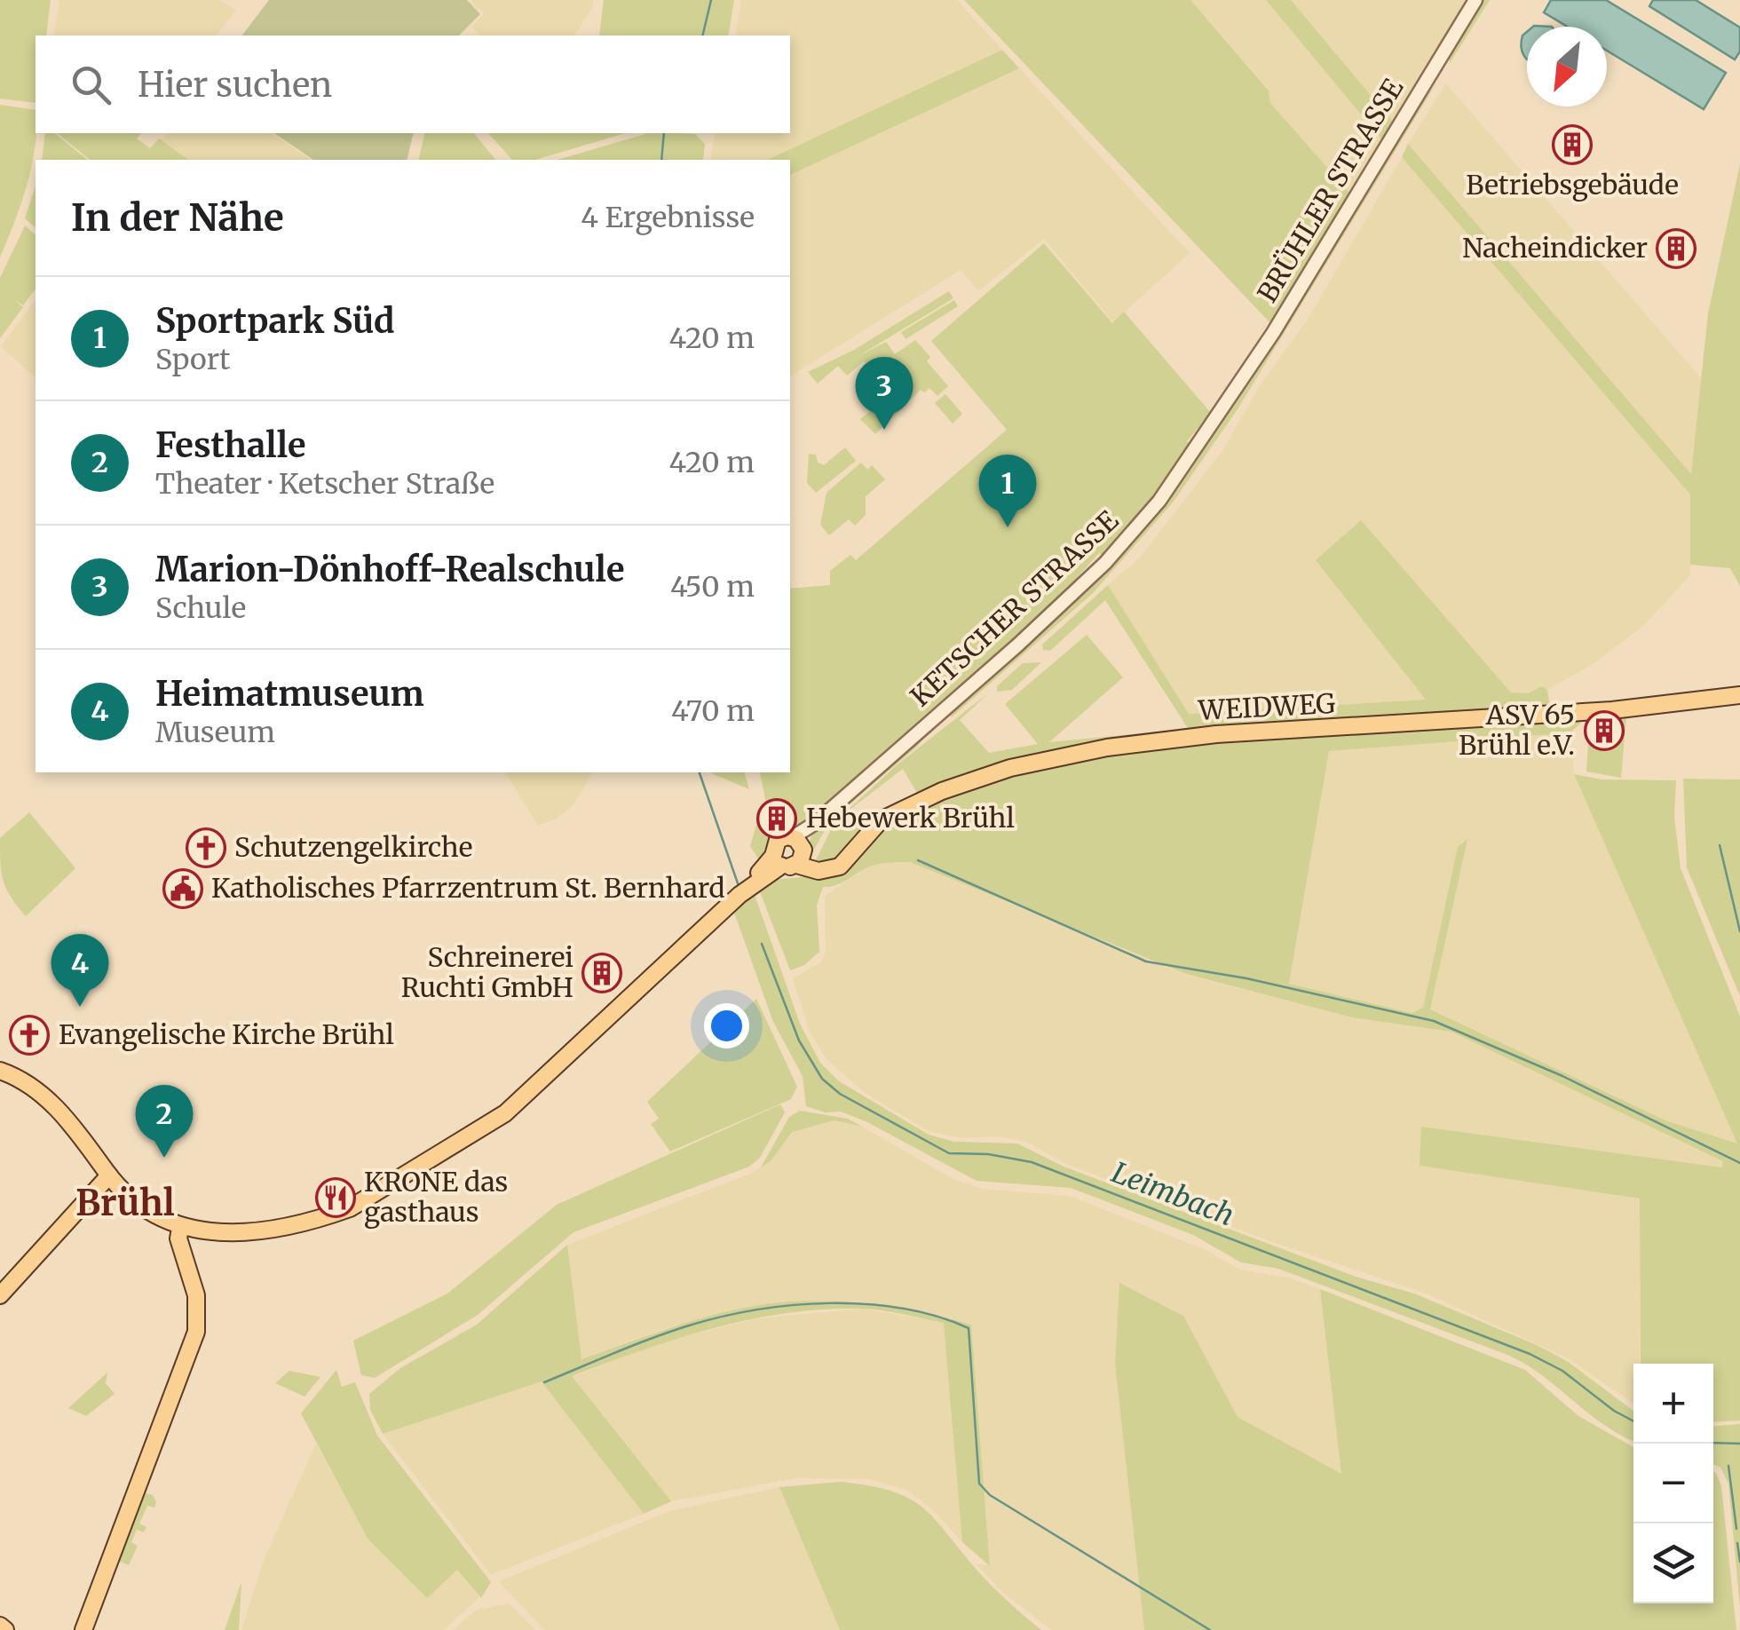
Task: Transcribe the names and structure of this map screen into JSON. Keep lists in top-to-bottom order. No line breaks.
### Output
{"streets":{"main road":["WEIDWEG"],"street":["BRÜHLER STRASSE","KETSCHER STRASSE"]},"crossings":[["BRÜHLER STRASSE","KETSCHER STRASSE"],["KETSCHER STRASSE","WEIDWEG"]],"districts":["Brühl"],"water":["Leimbach"],"places":{"building":["Betriebsgebäude","Nacheindicker","ASV 65 Brühl e.V.","Hebewerk Brühl","Schreinerei Ruchti GmbH"],"church":["Schutzengelkirche","Evangelische Kirche Brühl"],"public building":["Katholisches Pfarrzentrum St. Bernhard"],"restaurant":["KRONE das gasthaus"]},"north":"bottom left","page":{"search":"Hier suchen","heading":["In der Nähe","4 Ergebnisse"],"list":[{"mark":"1","name":"Sportpark Süd","note":"Sport","value":"420 m"},{"mark":"2","name":"Festhalle","note":"Theater · Ketscher Straße","value":"420 m"},{"mark":"3","name":"Marion-Dönhoff-Realschule","note":"Schule","value":"450 m"},{"mark":"4","name":"Heimatmuseum","note":"Museum","value":"470 m"}],"pins":["3","1","4","2"],"map_buttons":["+","−"]}}
